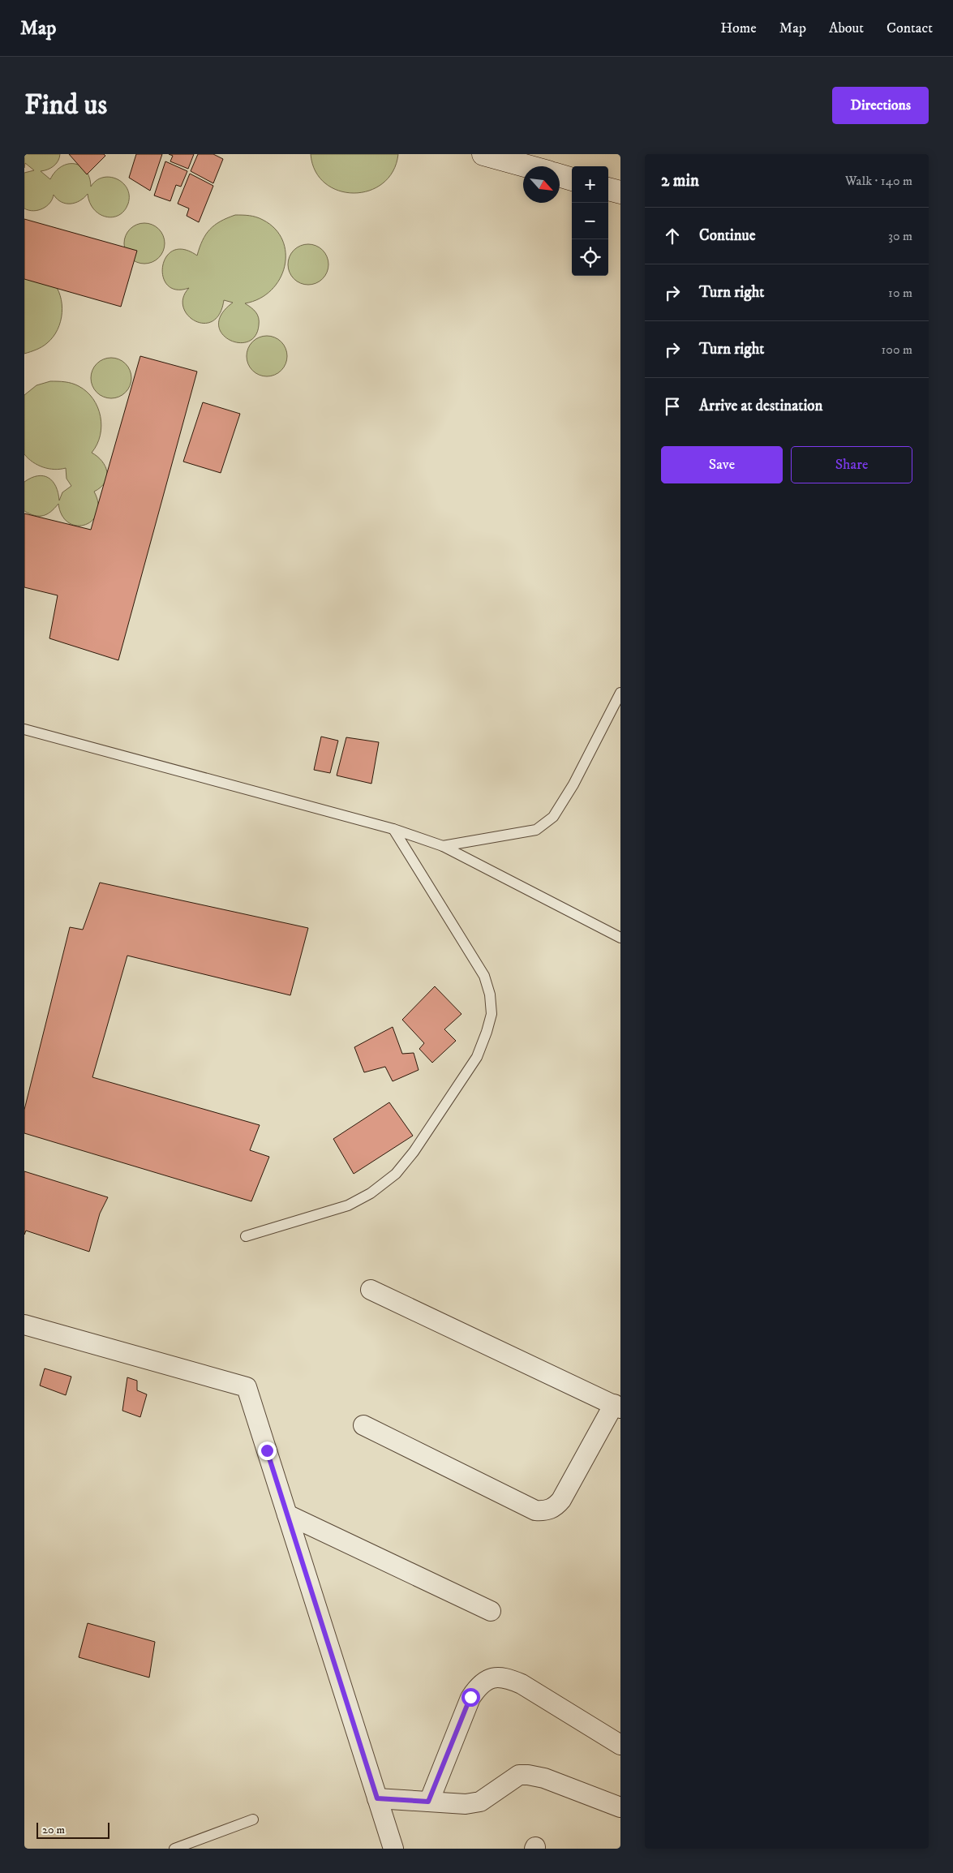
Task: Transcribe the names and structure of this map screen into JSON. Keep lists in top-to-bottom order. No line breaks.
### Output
{"scale_bar":"20 m","north":"bottom right","page":{"header":"Map","nav":["Home","Map","About","Contact"],"buttons":["Directions",["Save","Share"]],"title":"Find us","heading":["2 min","Walk · 140 m"],"map_buttons":["+","−"],"list":[["Continue","30 m"],["Turn right","10 m"],["Turn right","100 m"],"Arrive at destination"],"scale":"20 m"}}
